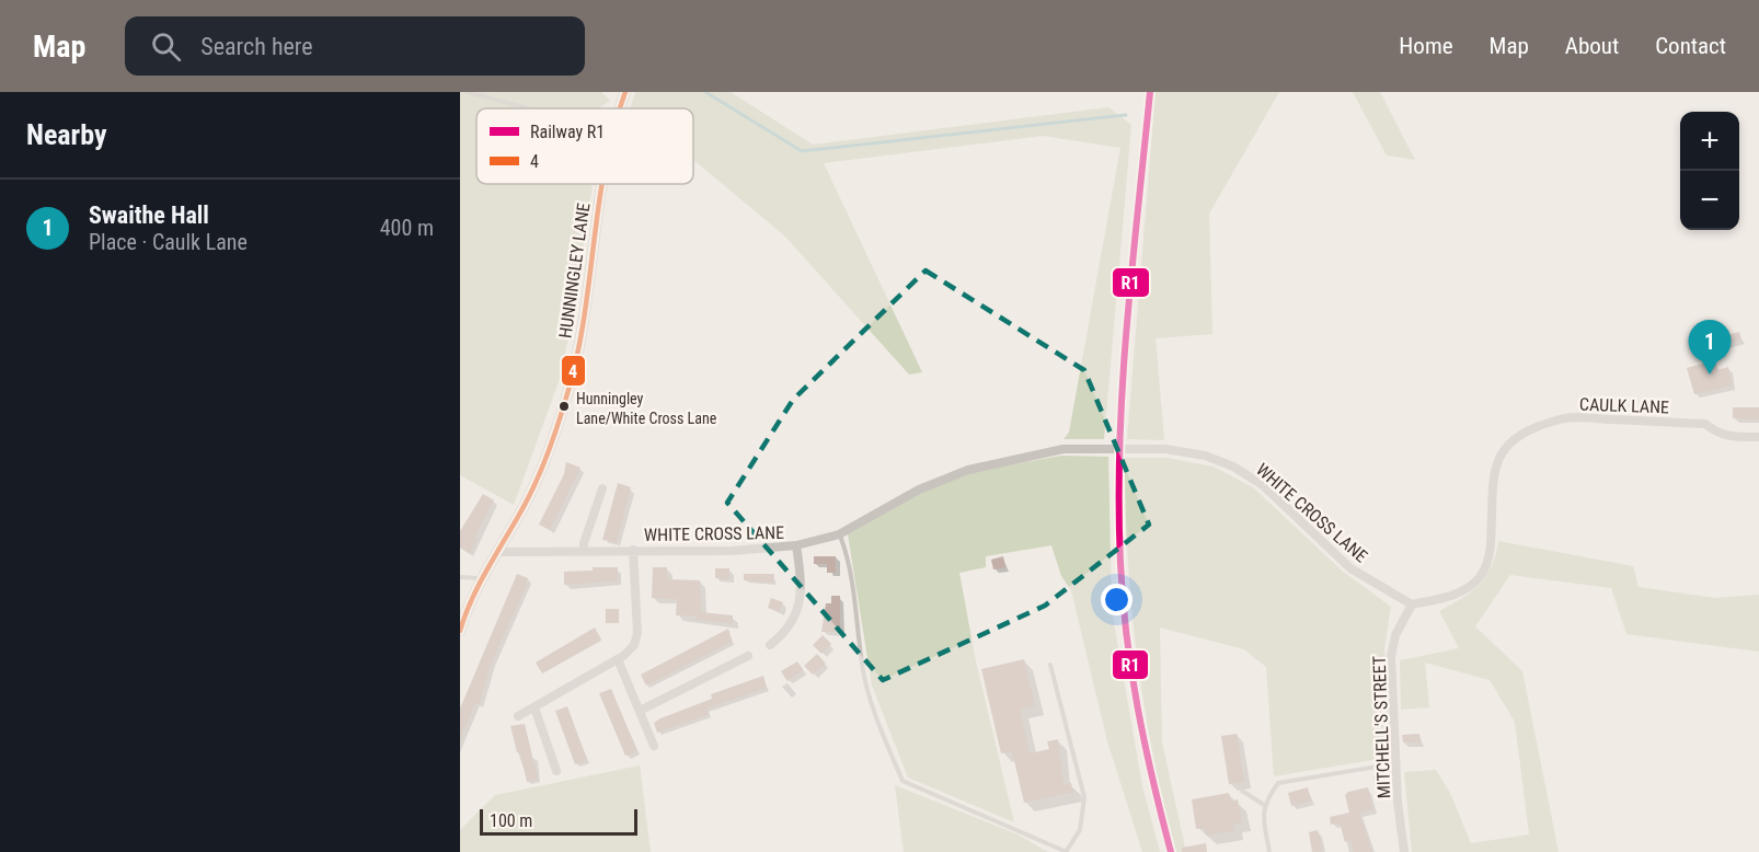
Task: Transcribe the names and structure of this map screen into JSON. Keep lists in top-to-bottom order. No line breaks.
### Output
{"streets":{"main road":["HUNNINGLEY LANE"],"street":["CAULK LANE","WHITE CROSS LANE","MITCHELL'S STREET"]},"crossings":[["HUNNINGLEY LANE","WHITE CROSS LANE"],["CAULK LANE","WHITE CROSS LANE"],["CAULK LANE","MITCHELL'S STREET"],["WHITE CROSS LANE","MITCHELL'S STREET"]],"places":["Hunningley Lane/White Cross Lane"],"lines":["rail line R1","transit line 4"],"legend":["Railway R1","4"],"scale_bar":"100 m","page":{"header":"Map","search":"Search here","nav":["Home","Map","About","Contact"],"heading":"Nearby","map_buttons":["+","−"],"list":[{"mark":"1","name":"Swaithe Hall","note":"Place · Caulk Lane","value":"400 m"}],"pins":"1","scale":"100 m"}}
